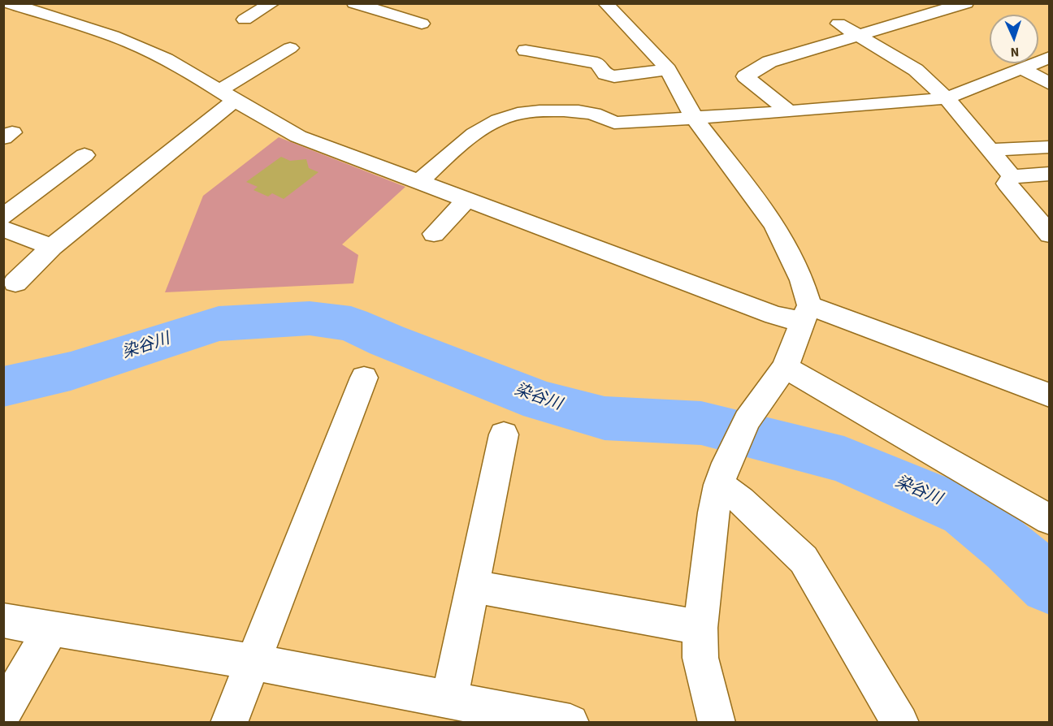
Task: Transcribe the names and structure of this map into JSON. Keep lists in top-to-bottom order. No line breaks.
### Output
{"water":["染谷川"],"north":"bottom"}
